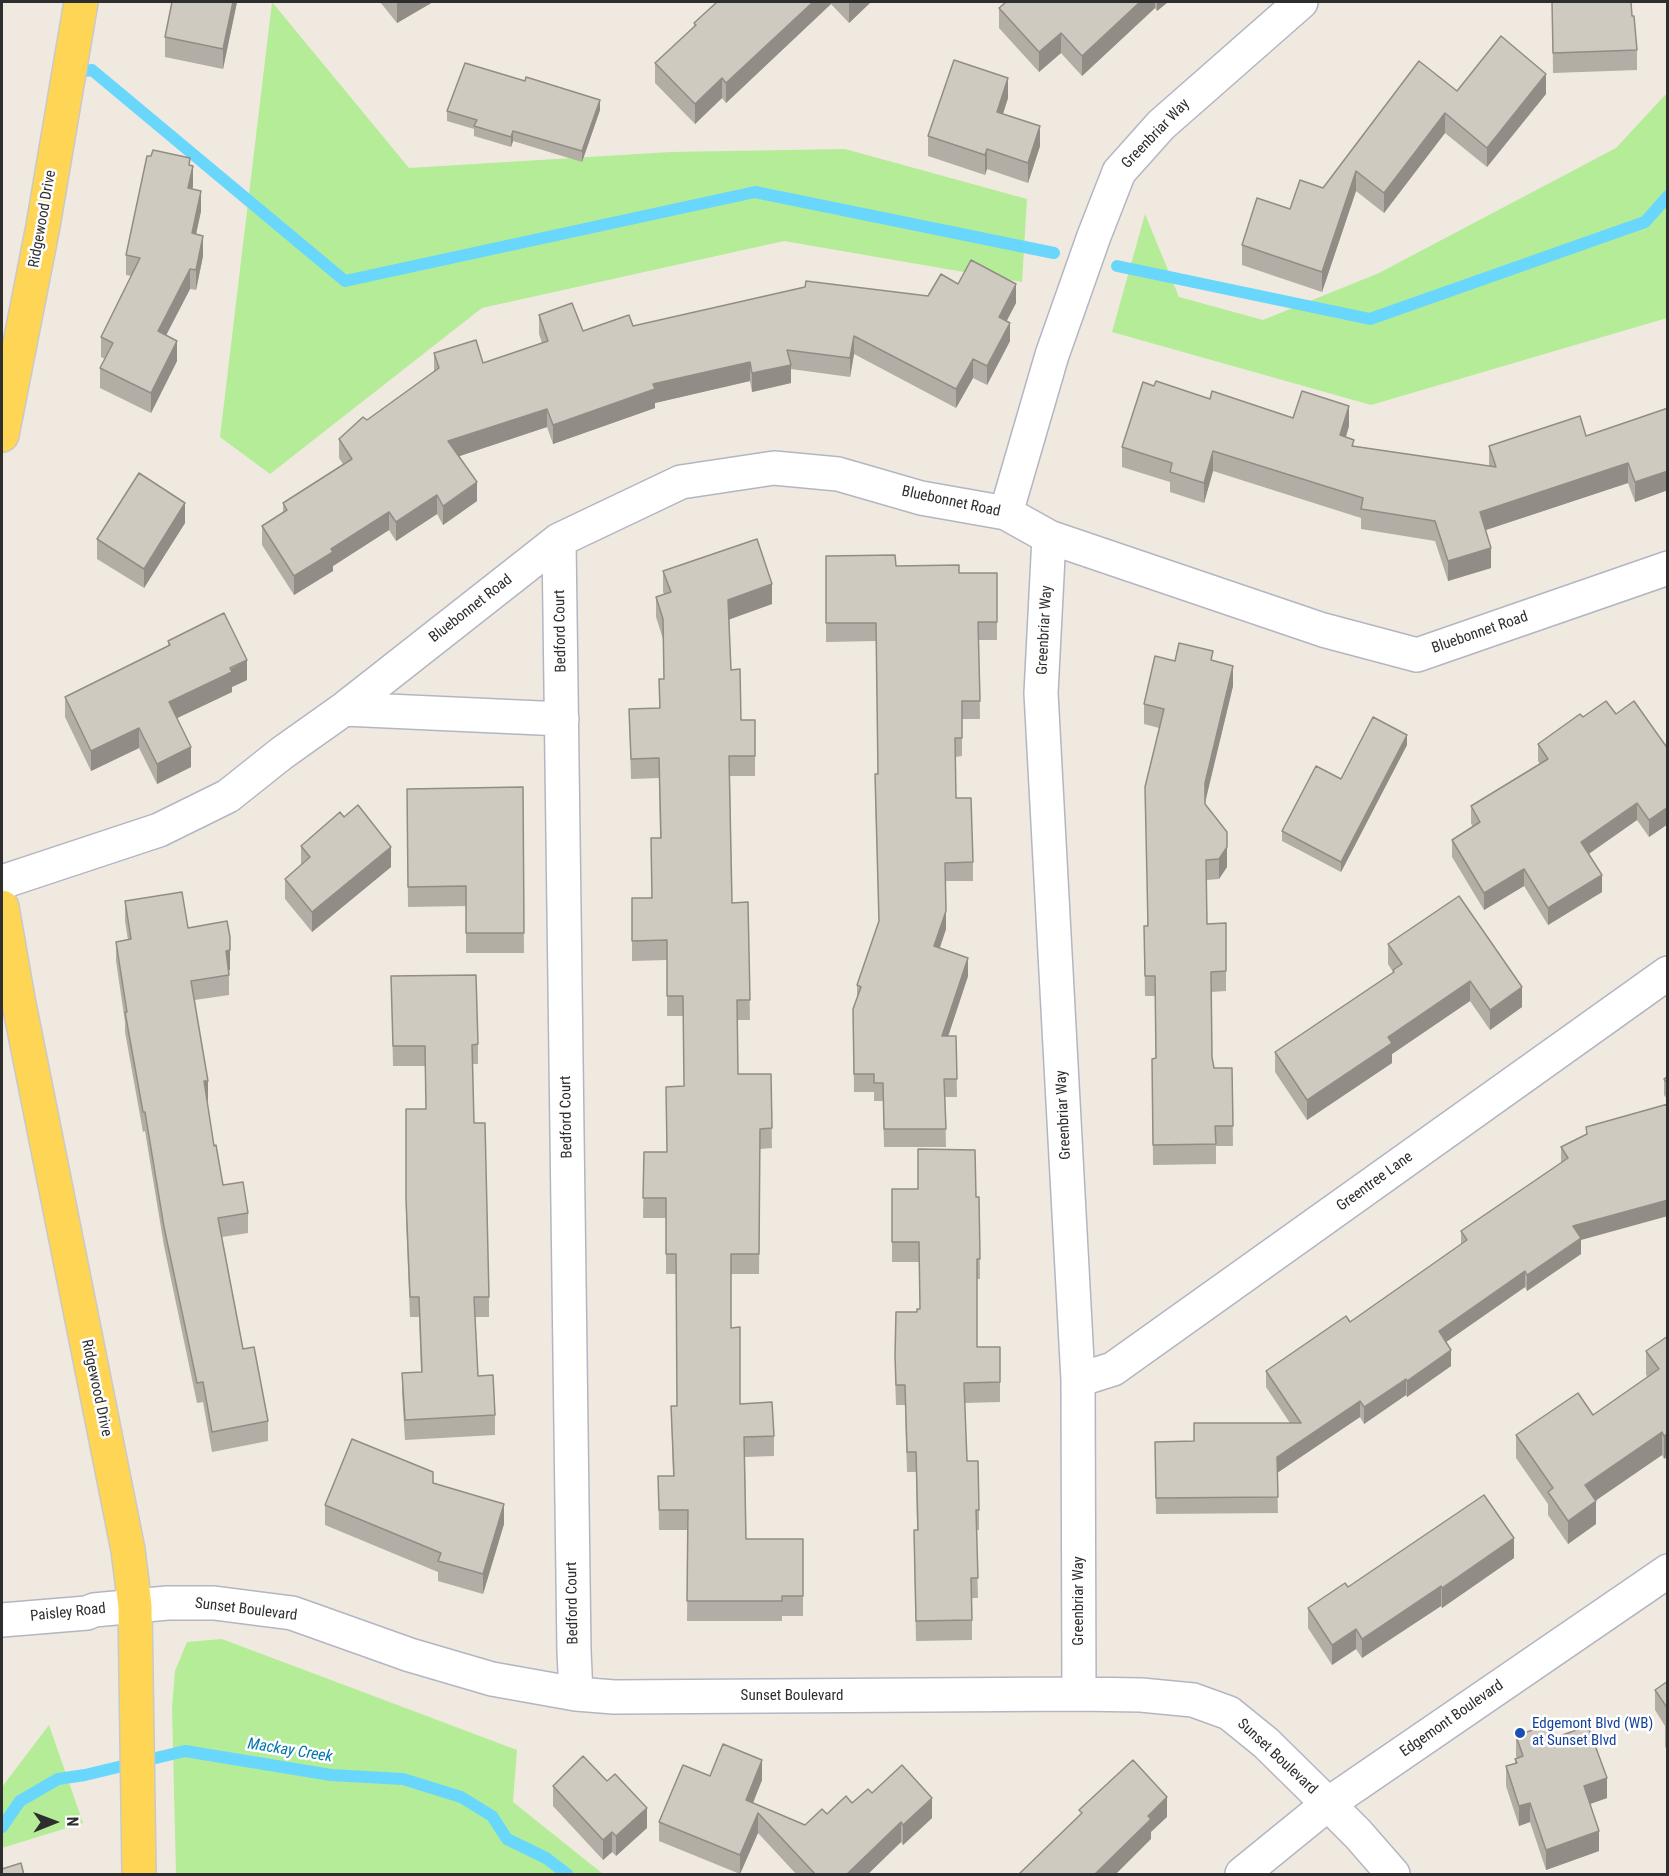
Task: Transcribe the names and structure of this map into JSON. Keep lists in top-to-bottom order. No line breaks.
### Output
{"streets":{"main road":["Ridgewood Drive"],"street":["Greenbriar Way","Bluebonnet Road","Bedford Court","Greentree Lane","Sunset Boulevard","Paisley Road","Edgemont Boulevard"]},"crossings":[["Greenbriar Way","Bluebonnet Road"],["Greenbriar Way","Greentree Lane"],["Greenbriar Way","Sunset Boulevard"],["Ridgewood Drive","Sunset Boulevard"],["Ridgewood Drive","Paisley Road"],["Bluebonnet Road","Bedford Court"],["Bedford Court","Sunset Boulevard"],["Sunset Boulevard","Paisley Road"],["Sunset Boulevard","Edgemont Boulevard"]],"water":["Mackay Creek"],"places":["Edgemont Blvd (WB) at Sunset Blvd"],"north":"right"}
